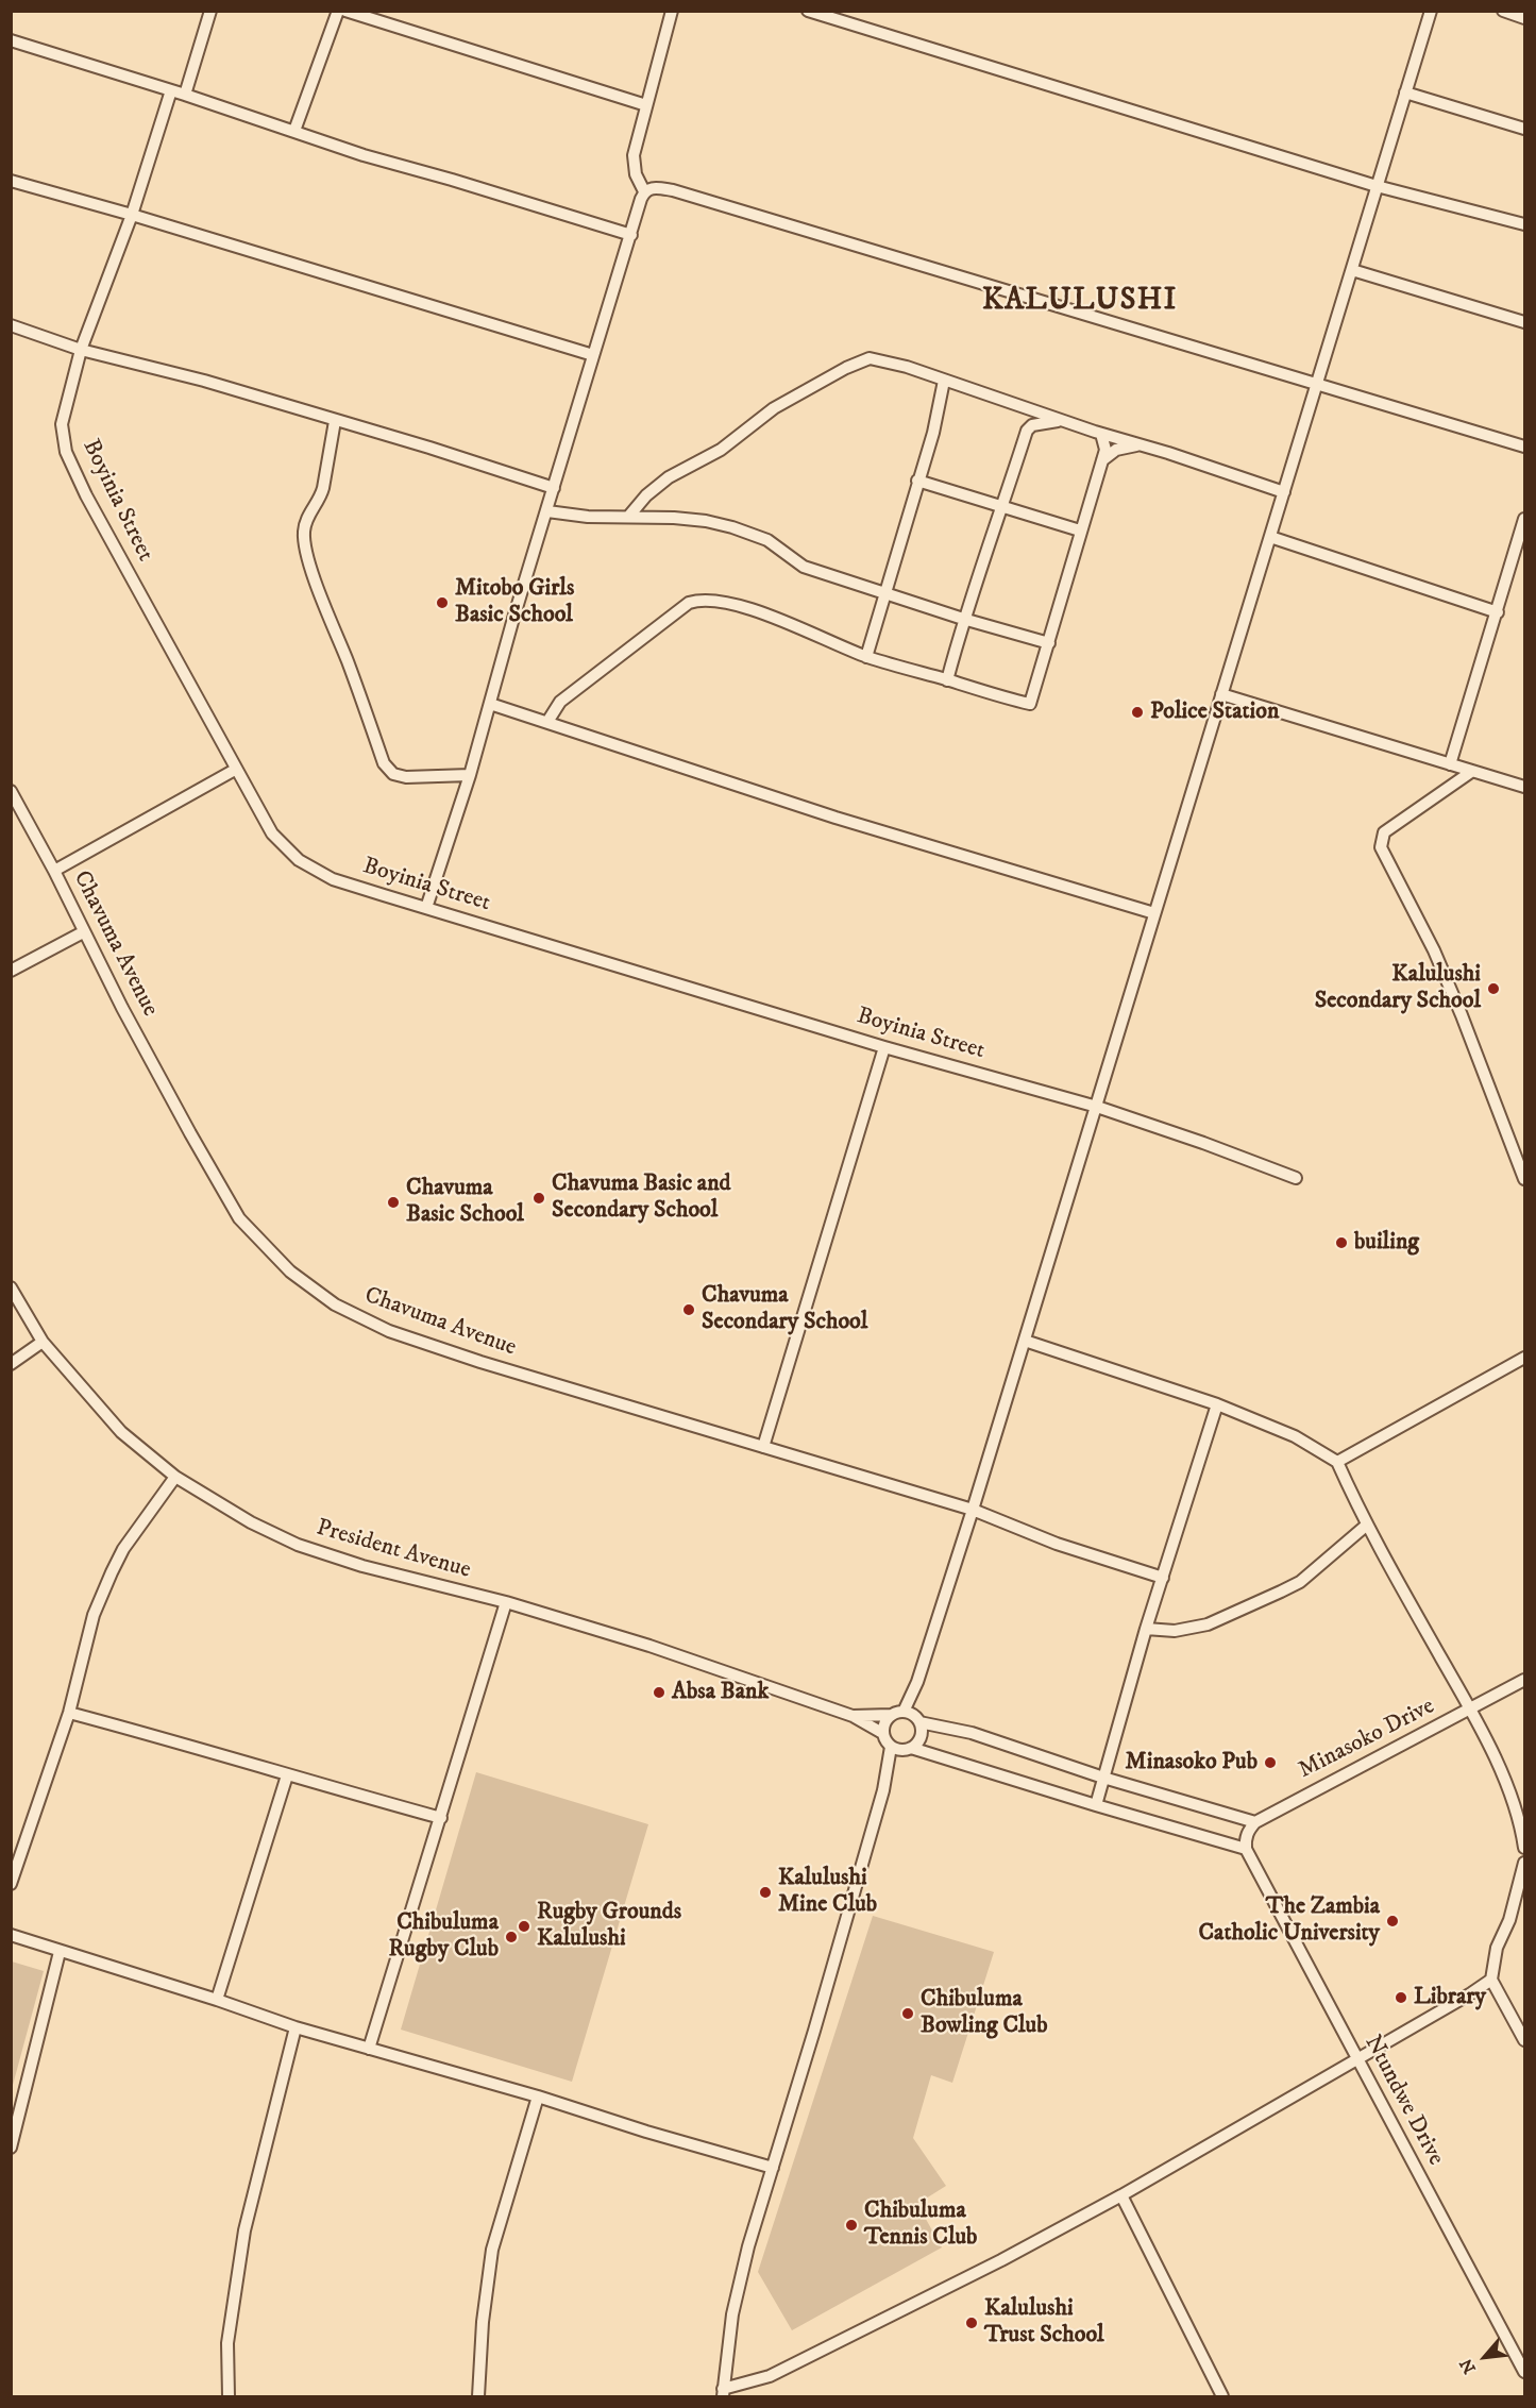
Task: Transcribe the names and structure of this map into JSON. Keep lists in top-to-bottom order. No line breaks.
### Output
{"streets":{"street":["Boyinia Street","Chavuma Avenue","President Avenue","Minasoko Drive","Ntundwe Drive"]},"districts":["KALULUSHI"],"places":["Mitobo Girls Basic School","Police Station","Kalulushi Secondary School","Chavuma Basic and Secondary School","Chavuma Basic School","builing","Chavuma Secondary School","Absa Bank","Minasoko Pub","Kalulushi Mine Club","The Zambia Catholic University","Rugby Grounds Kalulushi","Chibuluma Rugby Club","Library","Chibuluma Bowling Club","Chibuluma Tennis Club","Kalulushi Trust School"],"north":"bottom left"}
